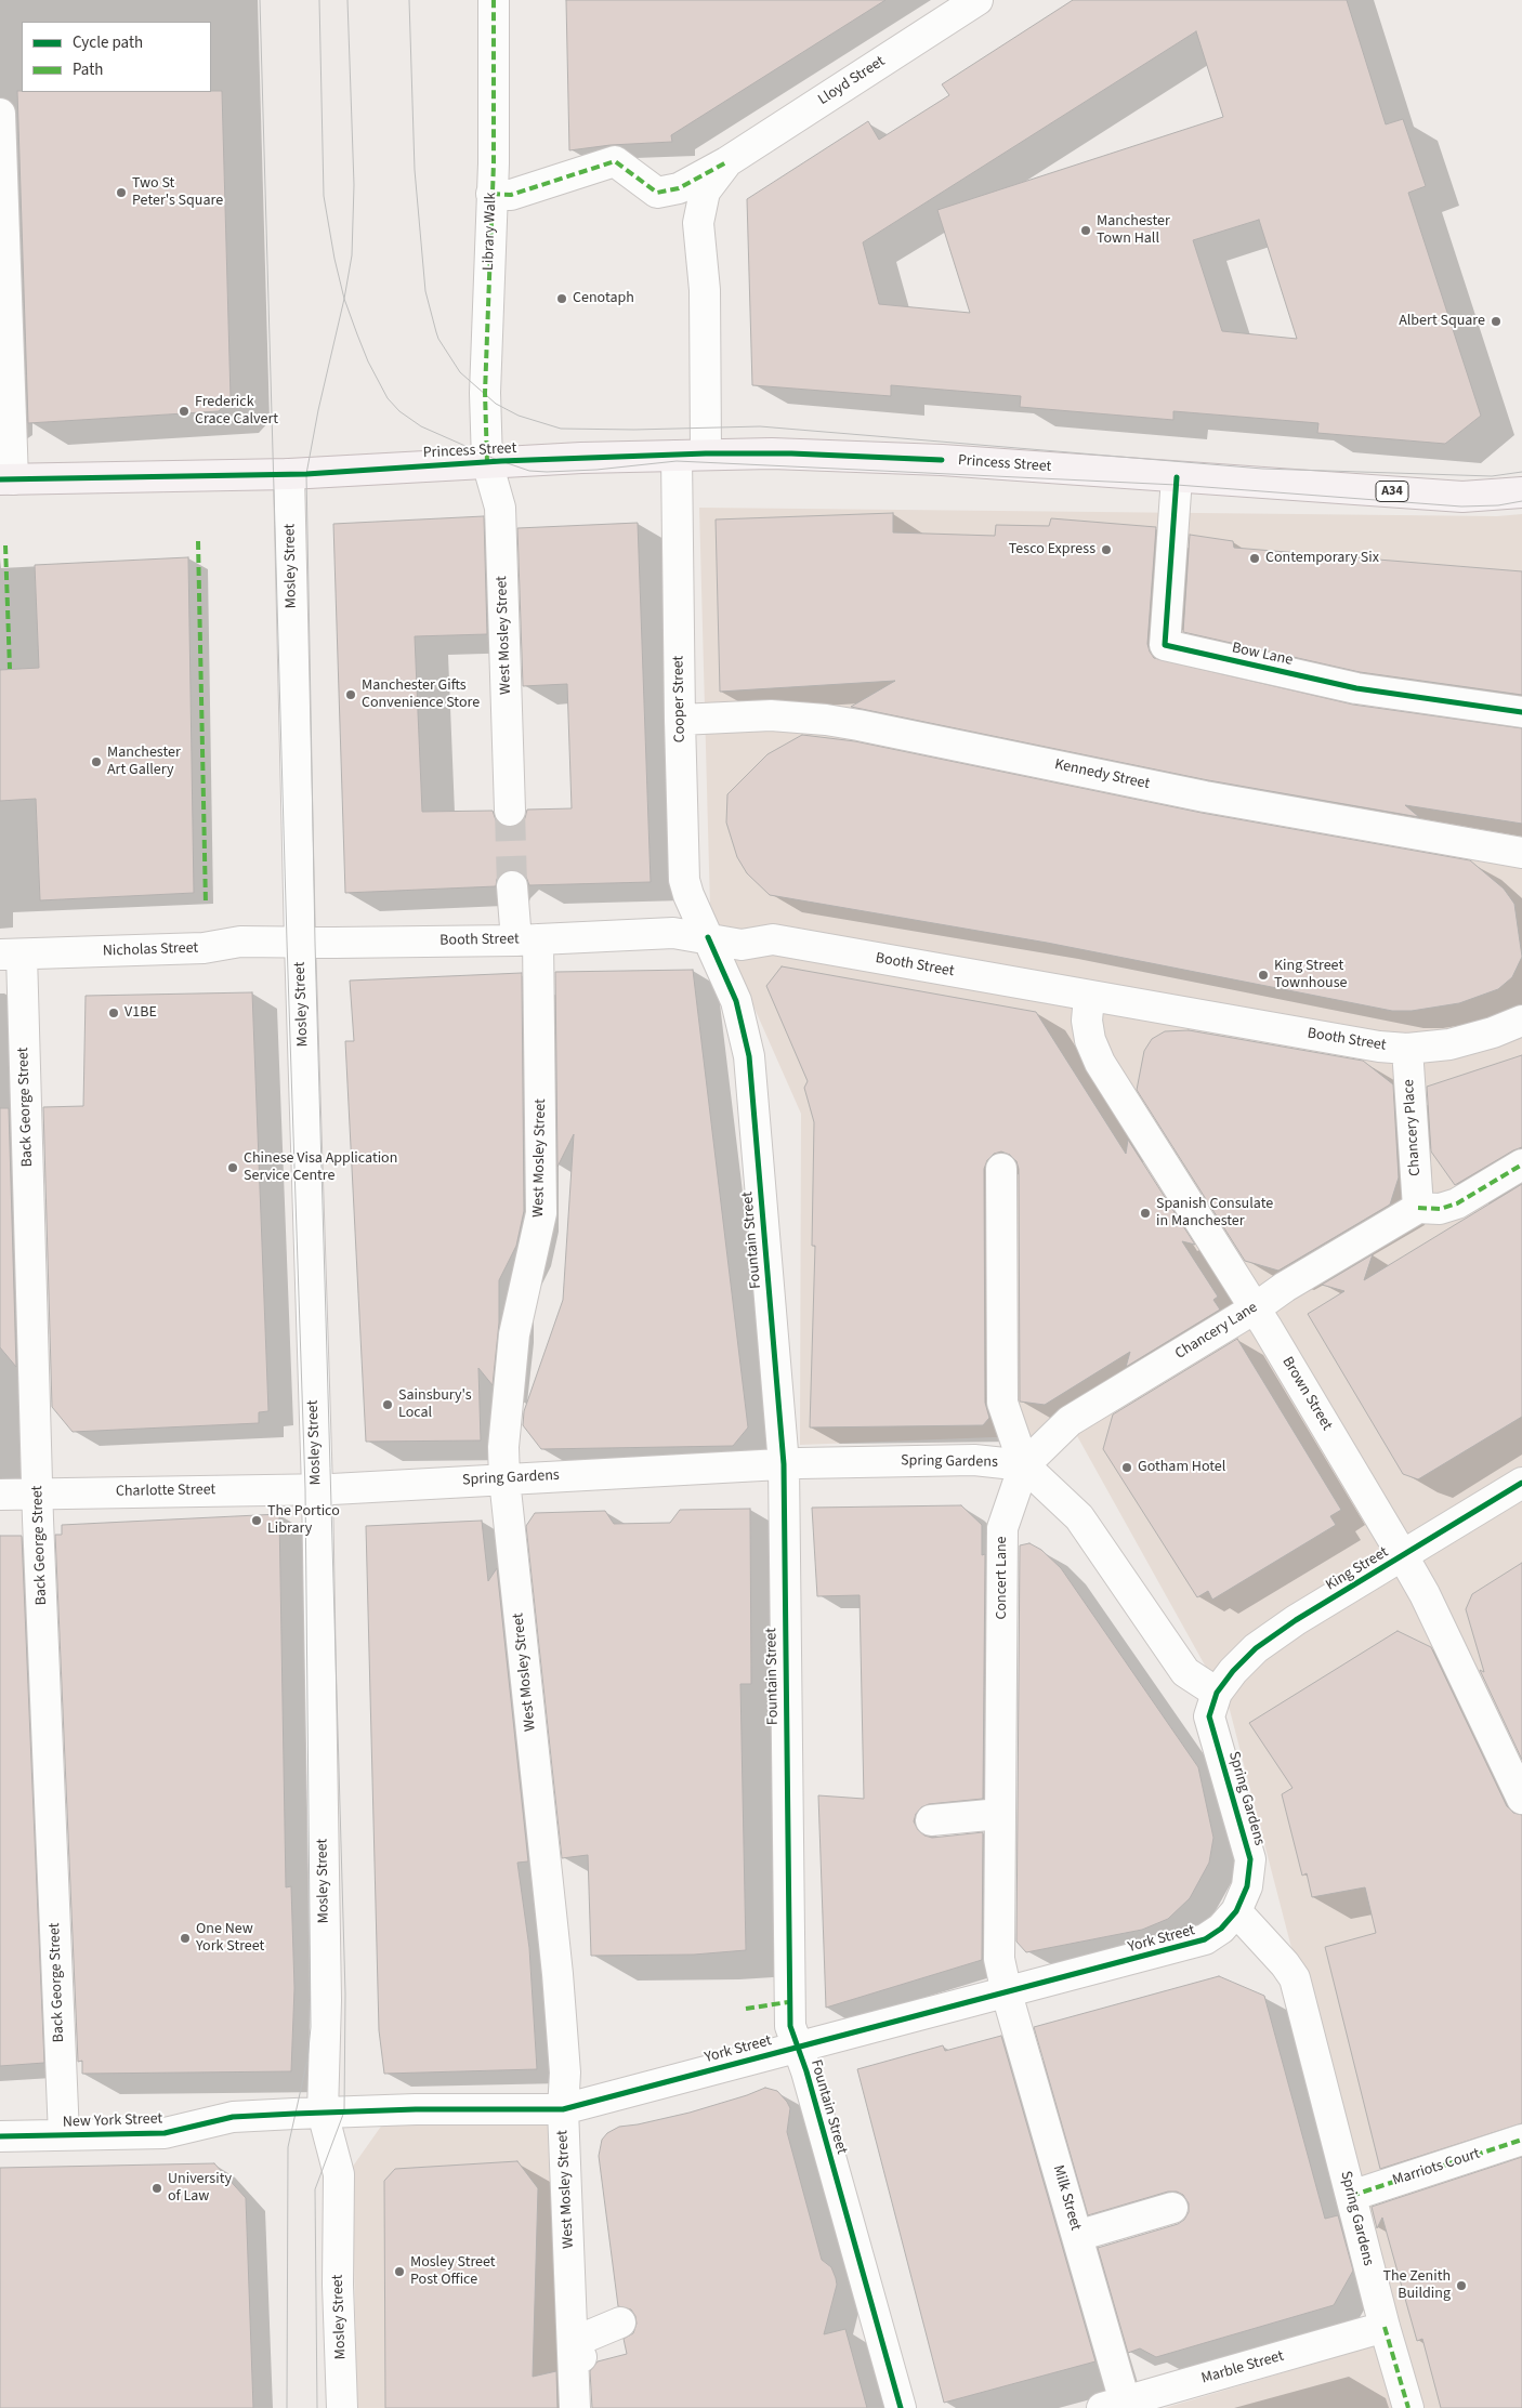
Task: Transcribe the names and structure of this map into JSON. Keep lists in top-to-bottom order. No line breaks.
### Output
{"streets":{"main road":["Princess Street","A34"],"street":["Lloyd Street","Library Walk","Mosley Street","West Mosley Street","Bow Lane","Cooper Street","Kennedy Street","Booth Street","Nicholas Street","Back George Street","Chancery Place","Fountain Street","Chancery Lane","Brown Street","Spring Gardens","Charlotte Street","King Street","Concert Lane","York Street","New York Street","Marriots Court","Milk Street","Marble Street"]},"crossings":[["Lloyd Street","Library Walk"],["Lloyd Street","Princess Street"],["Library Walk","Princess Street"],["Library Walk","West Mosley Street"],["Princess Street","Mosley Street"],["Princess Street","West Mosley Street"],["Princess Street","Bow Lane"],["Princess Street","Cooper Street"],["Mosley Street","Booth Street"],["Mosley Street","Nicholas Street"],["Mosley Street","Spring Gardens"],["Mosley Street","Charlotte Street"],["Mosley Street","York Street"],["Mosley Street","New York Street"],["West Mosley Street","Booth Street"],["West Mosley Street","Spring Gardens"],["West Mosley Street","York Street"],["Cooper Street","Kennedy Street"],["Cooper Street","Booth Street"],["Cooper Street","Fountain Street"],["Booth Street","Nicholas Street"],["Booth Street","Chancery Place"],["Booth Street","Fountain Street"],["Booth Street","Brown Street"],["Nicholas Street","Back George Street"],["Back George Street","Charlotte Street"],["Back George Street","New York Street"],["Chancery Place","Chancery Lane"],["Fountain Street","Spring Gardens"],["Fountain Street","York Street"],["Chancery Lane","Brown Street"],["Chancery Lane","Spring Gardens"],["Chancery Lane","Concert Lane"],["Brown Street","King Street"],["Spring Gardens","Charlotte Street"],["Spring Gardens","King Street"],["Spring Gardens","Concert Lane"],["Spring Gardens","York Street"],["Spring Gardens","Marriots Court"],["Spring Gardens","Marble Street"],["Concert Lane","York Street"],["Concert Lane","Milk Street"],["York Street","New York Street"],["York Street","Milk Street"],["Milk Street","Marble Street"]],"places":["Two St Peter's Square","Manchester Town Hall","Cenotaph","Albert Square","Frederick Crace Calvert","Tesco Express","Contemporary Six","Manchester Gifts Convenience Store","Manchester Art Gallery","King Street Townhouse","V1BE","Chinese Visa Application Service Centre","Spanish Consulate in Manchester","Sainsbury's Local","Gotham Hotel","The Portico Library","One New York Street","University of Law","Mosley Street Post Office","The Zenith Building"],"legend":["Cycle path","Path"]}
